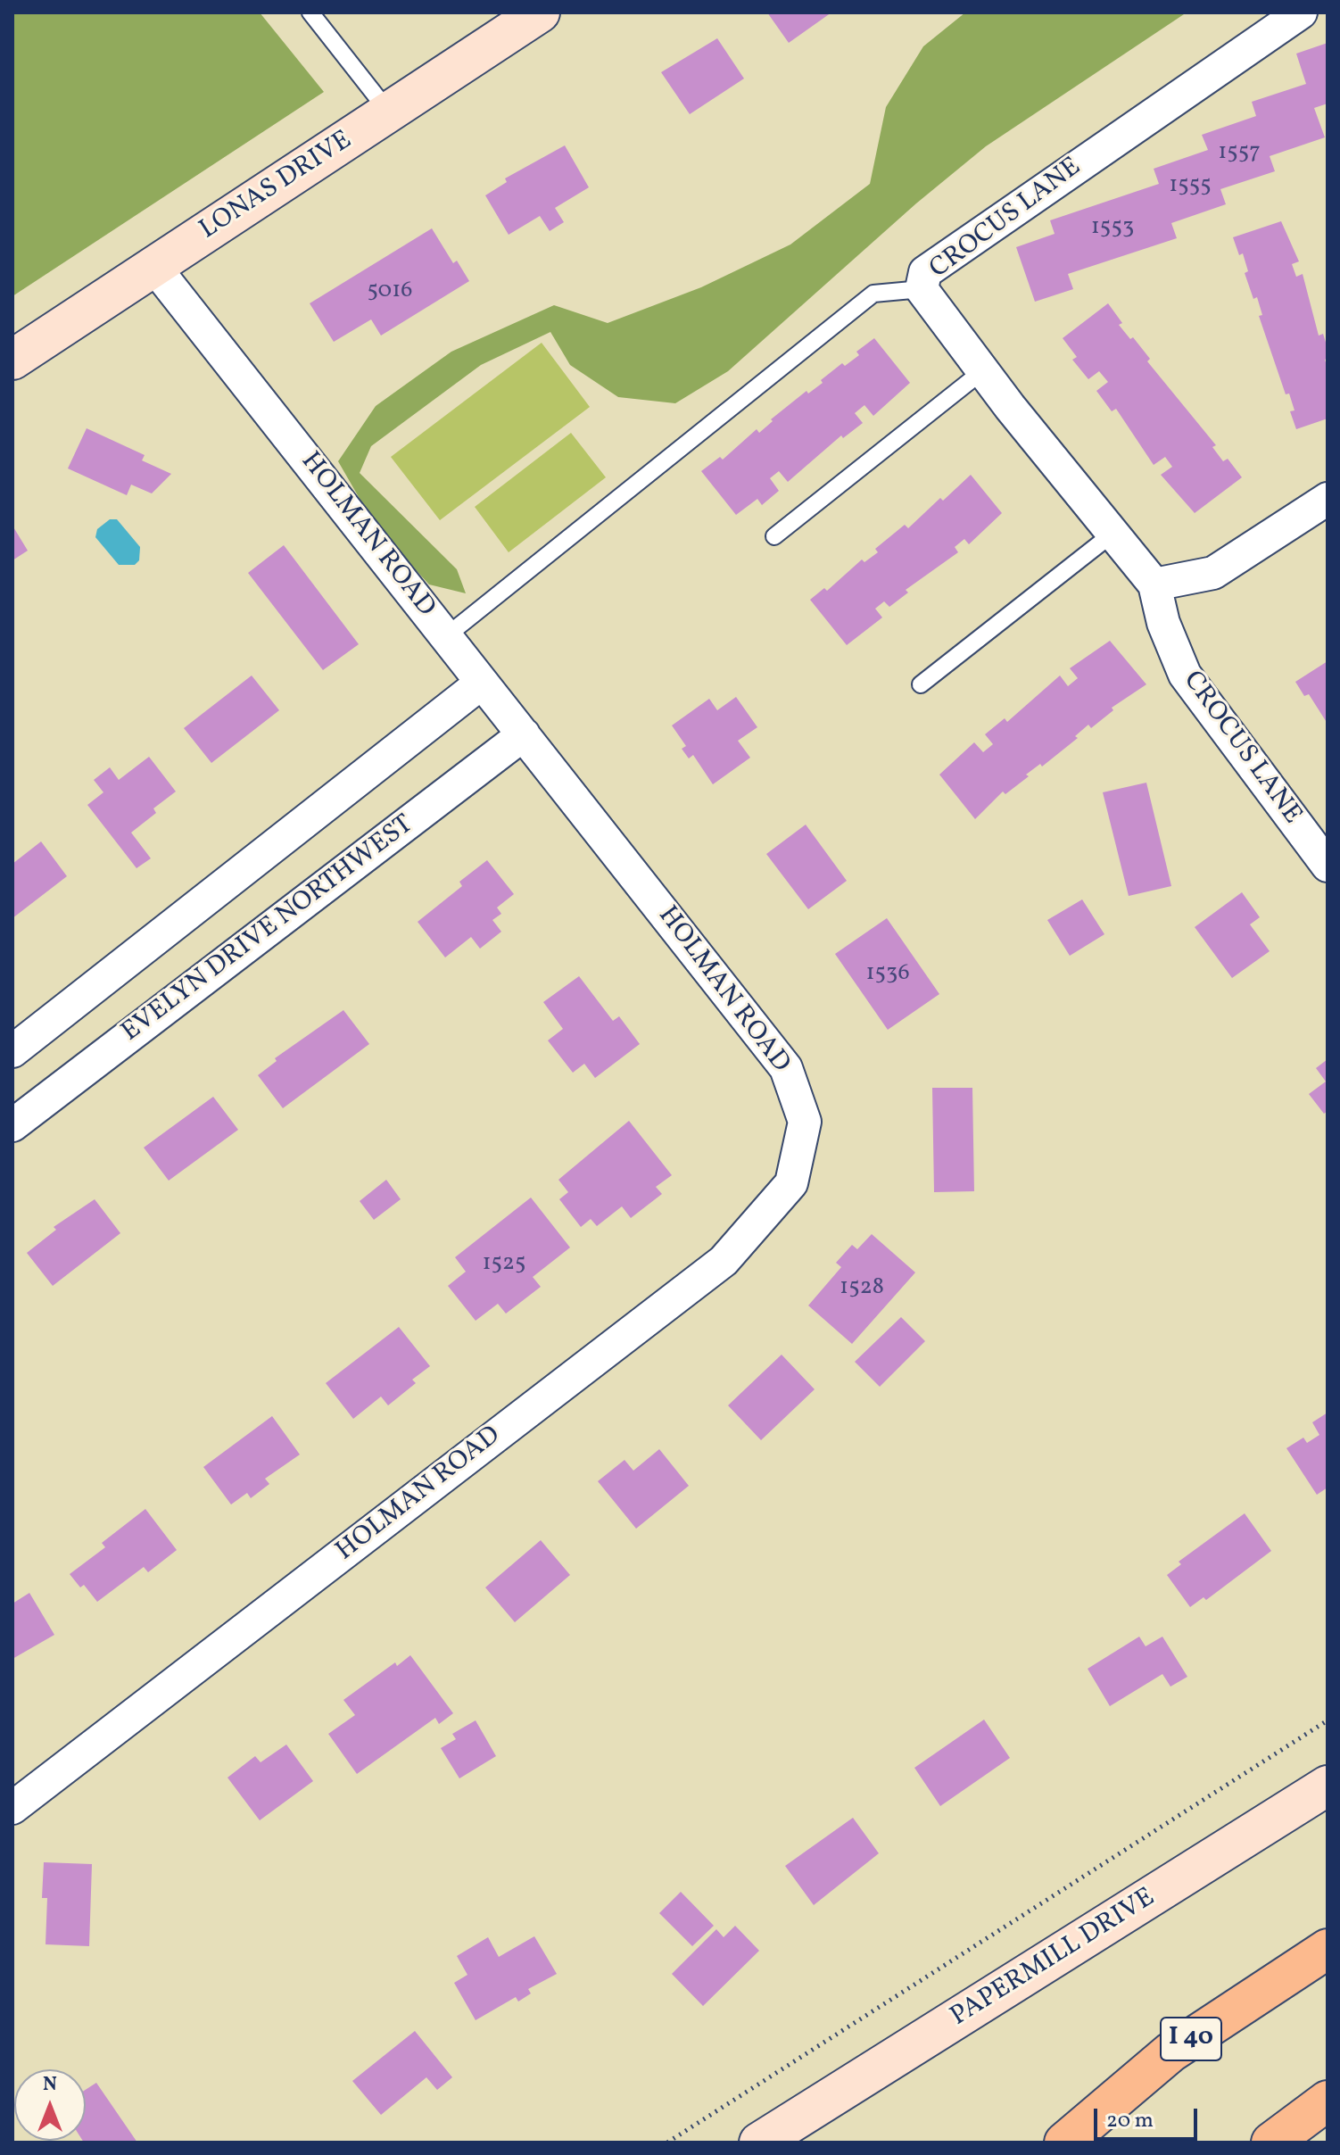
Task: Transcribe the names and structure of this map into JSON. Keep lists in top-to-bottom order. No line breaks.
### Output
{"streets":{"highway":["I 40"],"main road":["LONAS DRIVE","PAPERMILL DRIVE"],"street":["CROCUS LANE","HOLMAN ROAD","EVELYN DRIVE NORTHWEST"]},"crossings":[["LONAS DRIVE","HOLMAN ROAD"],["HOLMAN ROAD","EVELYN DRIVE NORTHWEST"]],"house_numbers":["1557","1555","1553","5016","1536","1525","1528"],"scale_bar":"20 m","north":"top"}
